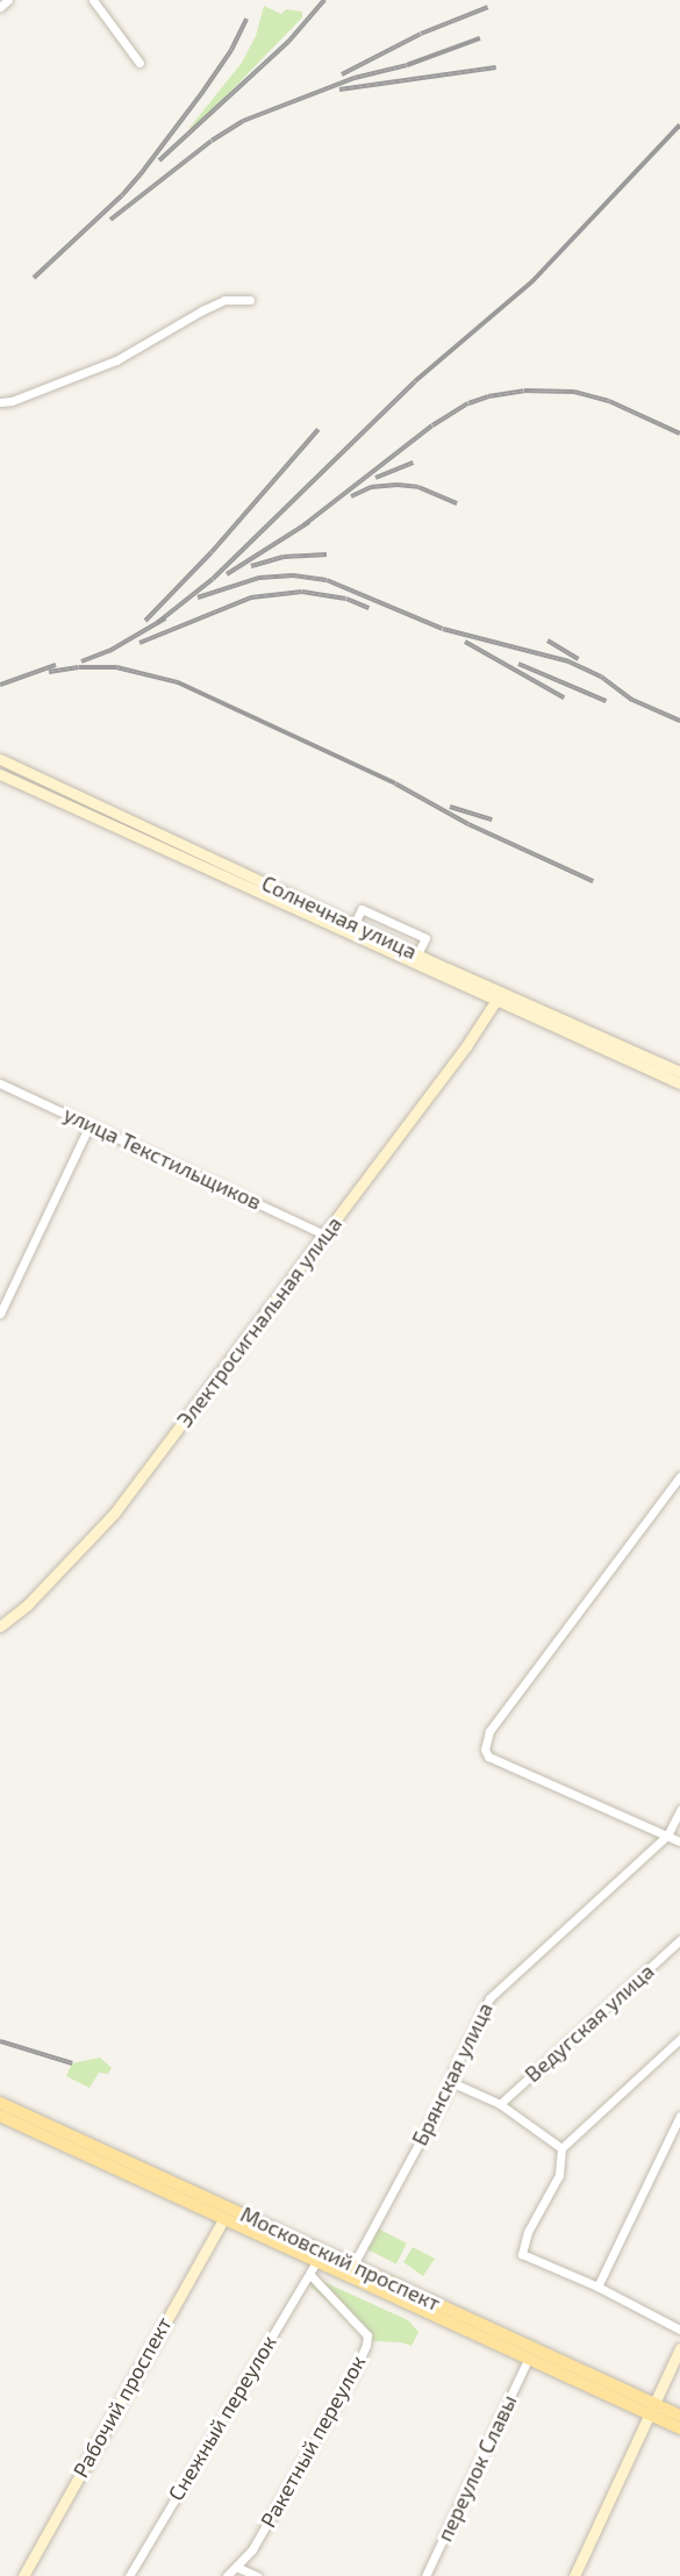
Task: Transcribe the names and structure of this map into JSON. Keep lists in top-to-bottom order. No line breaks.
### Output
{"streets":{"main road":["Солнечная улица","Электросигнальная улица","Московский проспект","Рабочий проспект"],"street":["улица Текстильщиков","Ведугская улица","Брянская улица","Снежный переулок","Ракетный переулок","переулок Славы"]},"crossings":[["Солнечная улица","Электросигнальная улица"],["улица Текстильщиков","Электросигнальная улица"],["Брянская улица","Московский проспект"],["Московский проспект","Рабочий проспект"],["Московский проспект","Снежный переулок"],["Московский проспект","переулок Славы"],["Снежный переулок","Ракетный переулок"]]}
